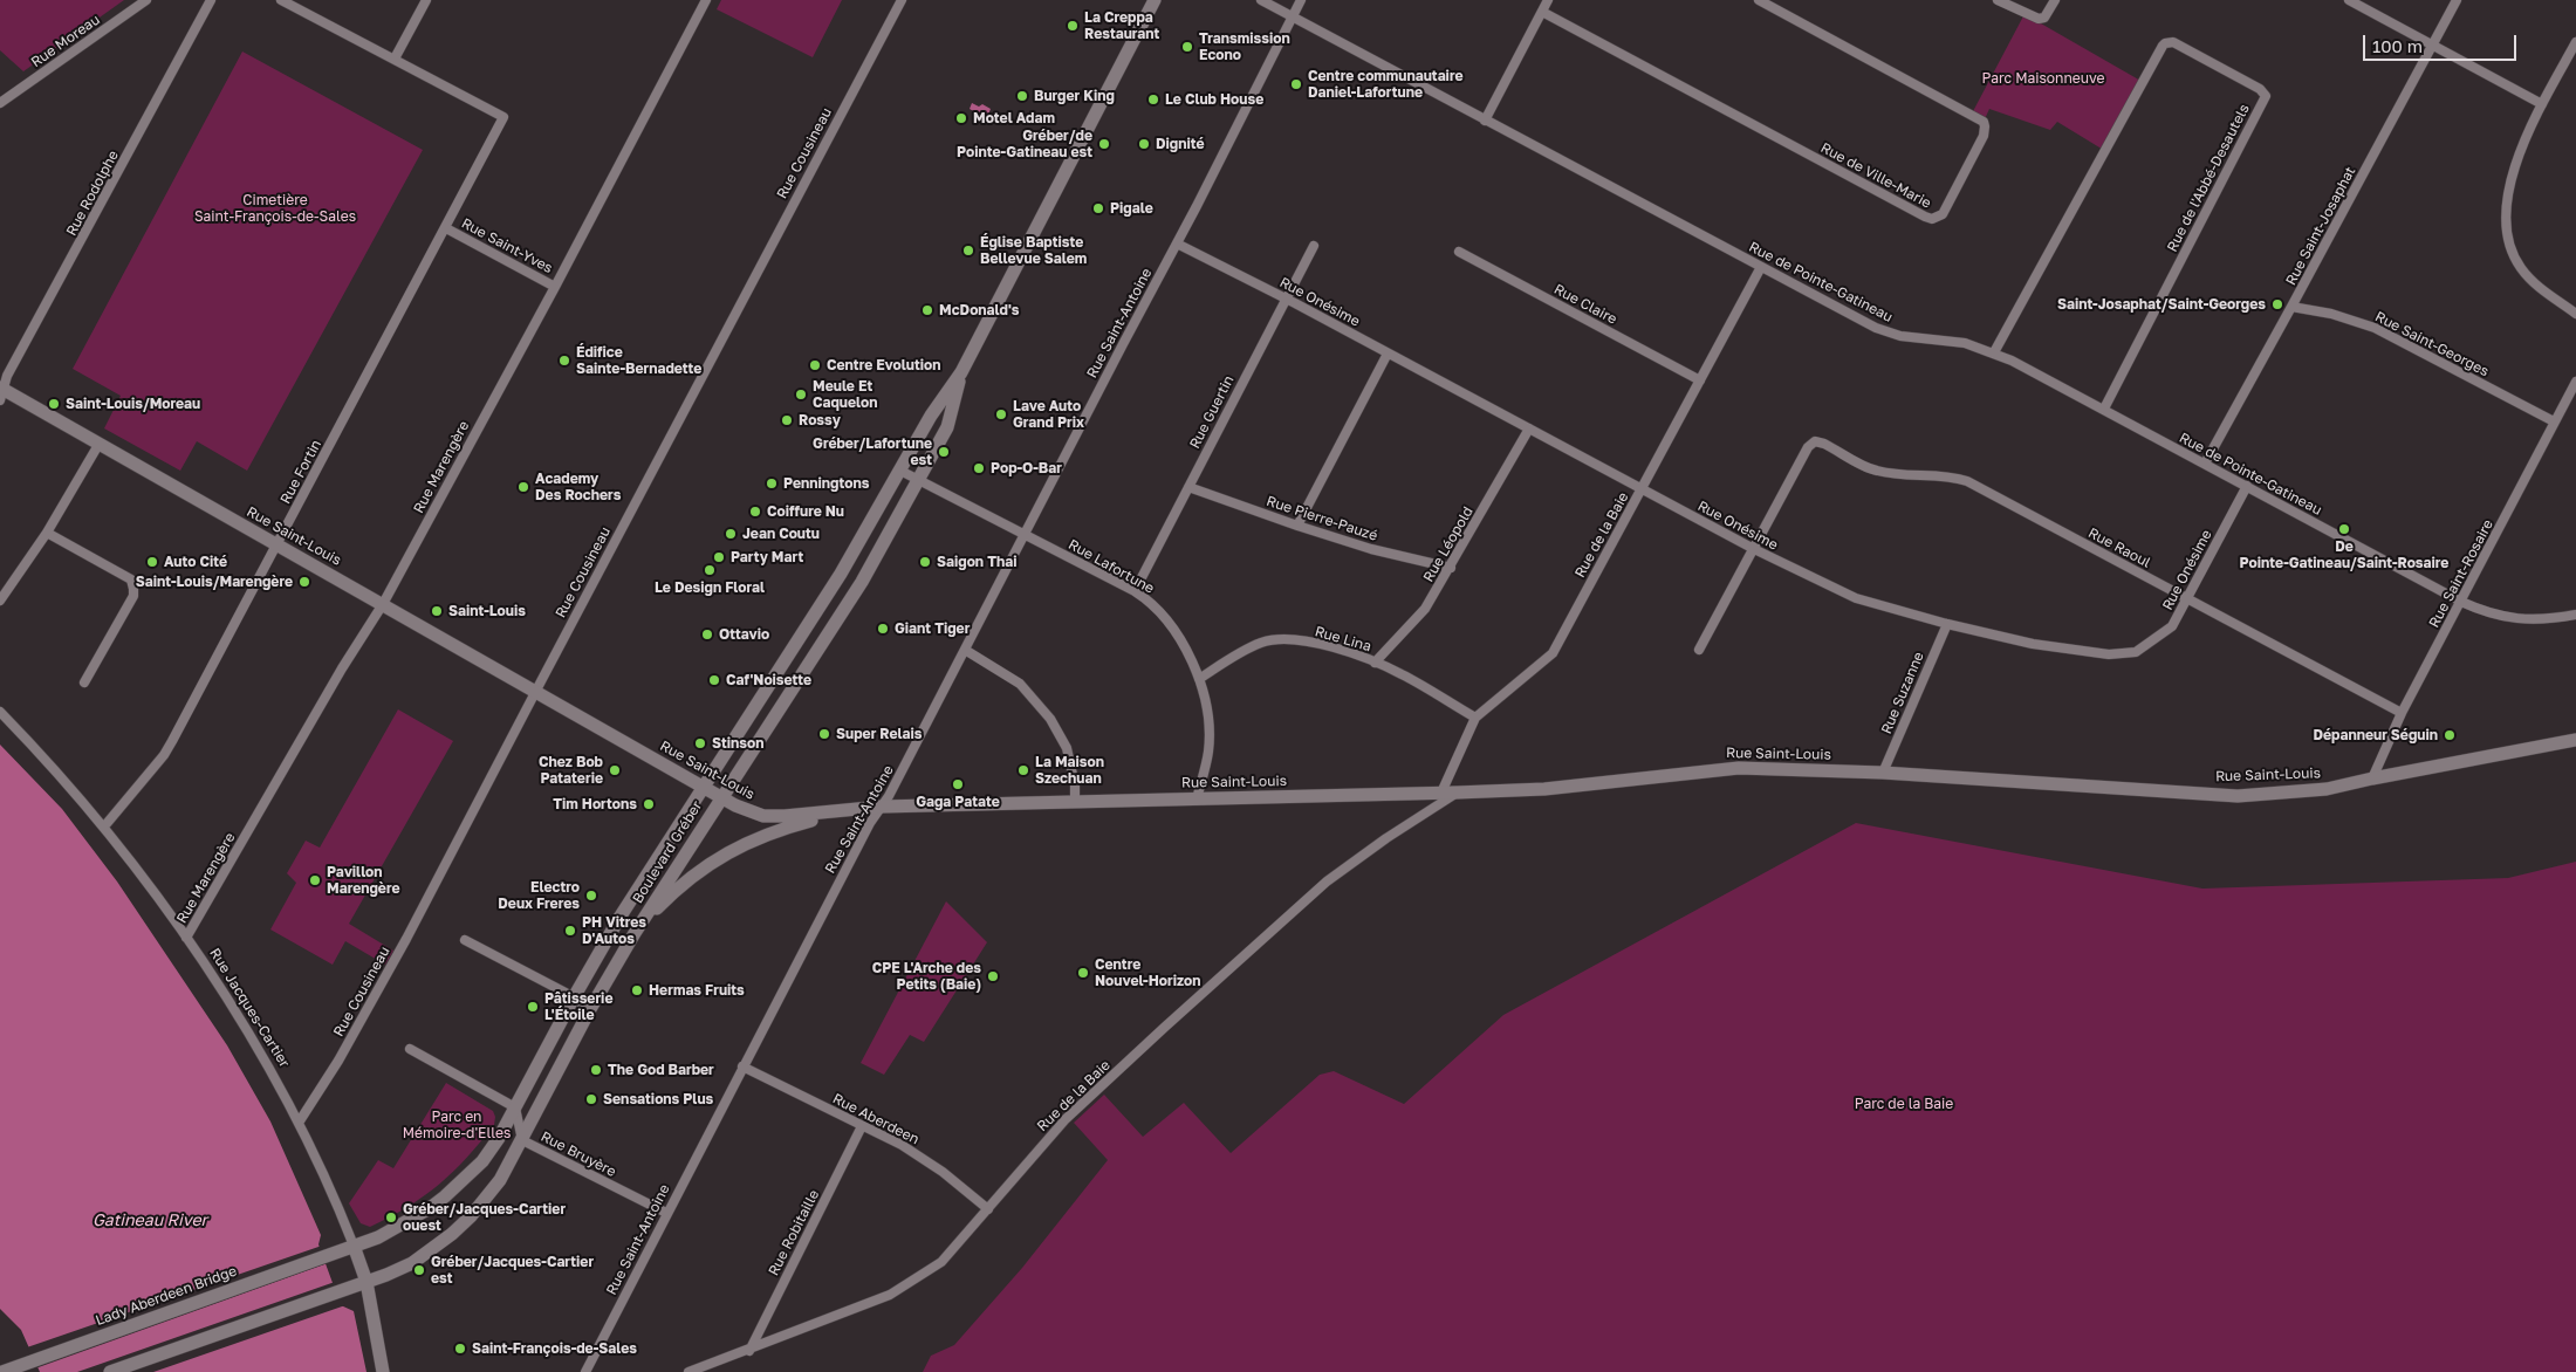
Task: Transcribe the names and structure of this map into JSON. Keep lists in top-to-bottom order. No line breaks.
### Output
{"streets":{"main road":["Rue Saint-Louis","Boulevard Gréber","Rue Jacques-Cartier","Lady Aberdeen Bridge"],"street":["Rue Moreau","Rue Cousineau","Rue de Ville-Marie","Rue de l'Abbé-Desautels","Rue Rodolphe","Rue Saint-Josaphat","Rue Saint-Yves","Rue de Pointe-Gatineau","Rue Onésime","Rue Claire","Rue Saint-Antoine","Rue Saint-Georges","Rue Guertin","Rue Marengère","Rue Fortin","Rue Pierre-Pauzé","Rue de la Baie","Rue Léopold","Rue Raoul","Rue Lafortune","Rue Saint-Rosaire","Rue Lina","Rue Suzanne","Rue Aberdeen","Rue Bruyère","Rue Robitaille"]},"crossings":[["Rue Cousineau","Rue Saint-Louis"],["Rue Cousineau","Rue Jacques-Cartier"],["Rue de l'Abbé-Desautels","Rue de Pointe-Gatineau"],["Rue Rodolphe","Rue Saint-Louis"],["Rue Saint-Josaphat","Rue de Pointe-Gatineau"],["Rue Saint-Josaphat","Rue Saint-Georges"],["Rue Saint-Yves","Rue Marengère"],["Rue Saint-Yves","Rue Fortin"],["Rue de Pointe-Gatineau","Rue Onésime"],["Rue de Pointe-Gatineau","Rue Saint-Antoine"],["Rue de Pointe-Gatineau","Rue de la Baie"],["Rue de Pointe-Gatineau","Rue Saint-Rosaire"],["Rue Onésime","Rue Saint-Antoine"],["Rue Onésime","Rue Guertin"],["Rue Onésime","Rue de la Baie"],["Rue Onésime","Rue Léopold"],["Rue Onésime","Rue Raoul"],["Rue Onésime","Rue Suzanne"],["Rue Claire","Rue de la Baie"],["Rue Saint-Antoine","Rue Saint-Louis"],["Rue Saint-Antoine","Rue Lafortune"],["Rue Saint-Antoine","Rue Aberdeen"],["Rue Saint-Antoine","Rue Bruyère"],["Rue Saint-Georges","Rue Saint-Rosaire"],["Rue Guertin","Rue Pierre-Pauzé"],["Rue Guertin","Rue Lafortune"],["Rue Marengère","Rue Saint-Louis"],["Rue Marengère","Rue Jacques-Cartier"],["Rue Fortin","Rue Saint-Louis"],["Rue Fortin","Rue Jacques-Cartier"],["Rue Pierre-Pauzé","Rue Léopold"],["Rue de la Baie","Rue Saint-Louis"],["Rue de la Baie","Rue Lina"],["Rue de la Baie","Rue Aberdeen"],["Rue de la Baie","Rue Robitaille"],["Rue Saint-Louis","Rue Lafortune"],["Rue Saint-Louis","Rue Saint-Rosaire"],["Rue Saint-Louis","Rue Suzanne"],["Rue Saint-Louis","Boulevard Gréber"],["Rue Léopold","Rue Lina"],["Rue Raoul","Rue Saint-Rosaire"],["Rue Lafortune","Rue Lina"],["Rue Lafortune","Boulevard Gréber"],["Boulevard Gréber","Rue Jacques-Cartier"],["Boulevard Gréber","Rue Bruyère"],["Boulevard Gréber","Lady Aberdeen Bridge"],["Rue Aberdeen","Rue Robitaille"]],"water":["Gatineau River"],"parks":["Parc Maisonneuve","Cimetière Saint-François-de-Sales","Parc de la Baie","Parc en Mémoire-d'Elles"],"places":["La Creppa Restaurant","Transmission Econo","Centre communautaire Daniel-Lafortune","Burger King","Le Club House","Motel Adam","Gréber/de Pointe-Gatineau est","Dignité","Pigale","Église Baptiste Bellevue Salem","Saint-Josaphat/Saint-Georges","McDonald's","Édifice Sainte-Bernadette","Centre Evolution","Meule Et Caquelon","Saint-Louis/Moreau","Lave Auto Grand Prix","Rossy","Gréber/Lafortune est","Pop-O-Bar","Penningtons","Academy Des Rochers","Coiffure Nu","De Pointe-Gatineau/Saint-Rosaire","Jean Coutu","Party Mart","Auto Cité","Saigon Thai","Le Design Floral","Saint-Louis/Marengère","Saint-Louis","Giant Tiger","Ottavio","Caf'Noisette","Super Relais","Dépanneur Séguin","Stinson","Chez Bob Pataterie","La Maison Szechuan","Gaga Patate","Tim Hortons","Pavillon Marengère","Electro Deux Freres","PH Vitres D'Autos","Centre Nouvel-Horizon","CPE L'Arche des Petits (Baie)","Hermas Fruits","Pâtisserie L'Étoile","The God Barber","Sensations Plus","Gréber/Jacques-Cartier ouest","Gréber/Jacques-Cartier est","Saint-François-de-Sales"],"scale_bar":"100 m"}
